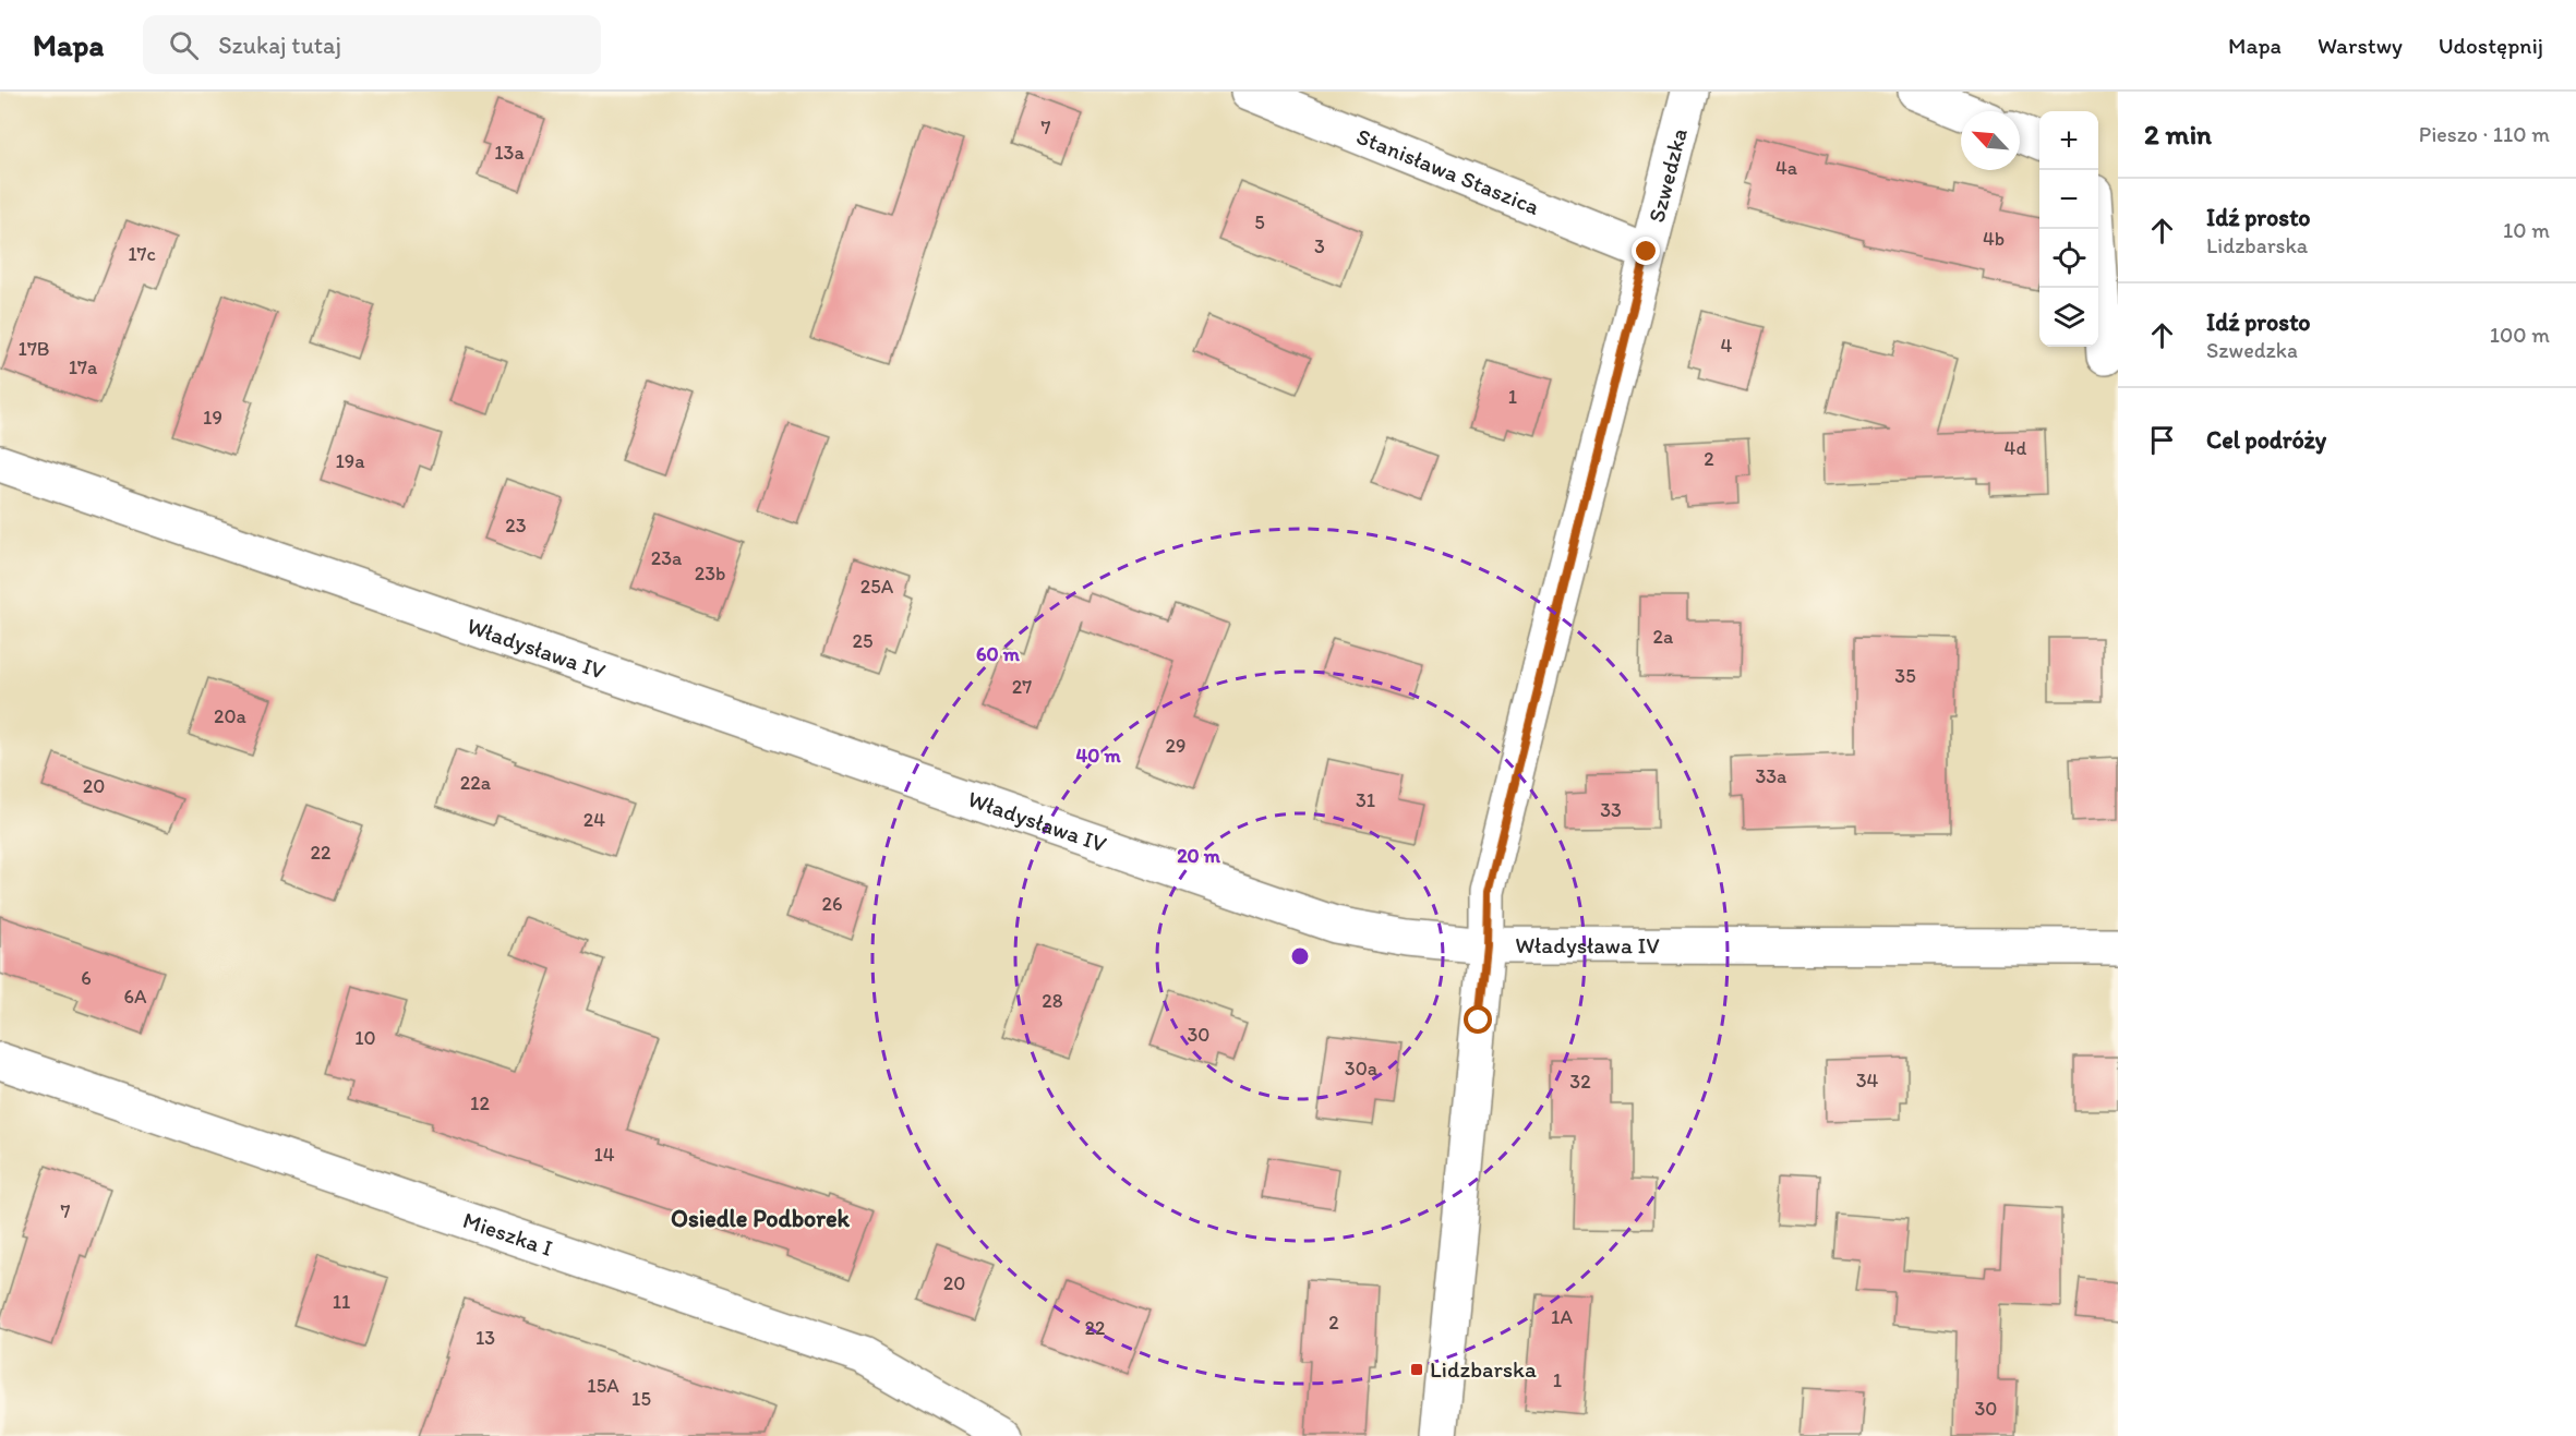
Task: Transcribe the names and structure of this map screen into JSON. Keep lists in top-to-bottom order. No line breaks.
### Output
{"streets":{"street":["Stanisława Staszica","Szwedzka","Władysława IV","Mieszka I"]},"crossings":[["Stanisława Staszica","Szwedzka"],["Szwedzka","Władysława IV"]],"districts":["Osiedle Podborek"],"places":{"transit":["Lidzbarska"]},"house_numbers":["7","13a","4a","5","4b","3","17c","4","17B","17a","1","19","4d","2","19a","23","23a","23b","25A","2a","25","35","27","20a","29","33a","22a","20","31","33","24","22","26","6","6A","28","30","10","30a","34","32","12","14","7","20","11","1A","2","22","13","1","15A","15","30"],"north":"top left","page":{"header":"Mapa","search":"Szukaj tutaj","nav":["Mapa","Warstwy","Udostępnij"],"heading":["2 min","Pieszo · 110 m"],"map_buttons":["+","−"],"list":[["Idź prosto","Lidzbarska","10 m"],["Idź prosto","Szwedzka","100 m"],"Cel podróży"]},"rings":["60 m","40 m","20 m"]}
